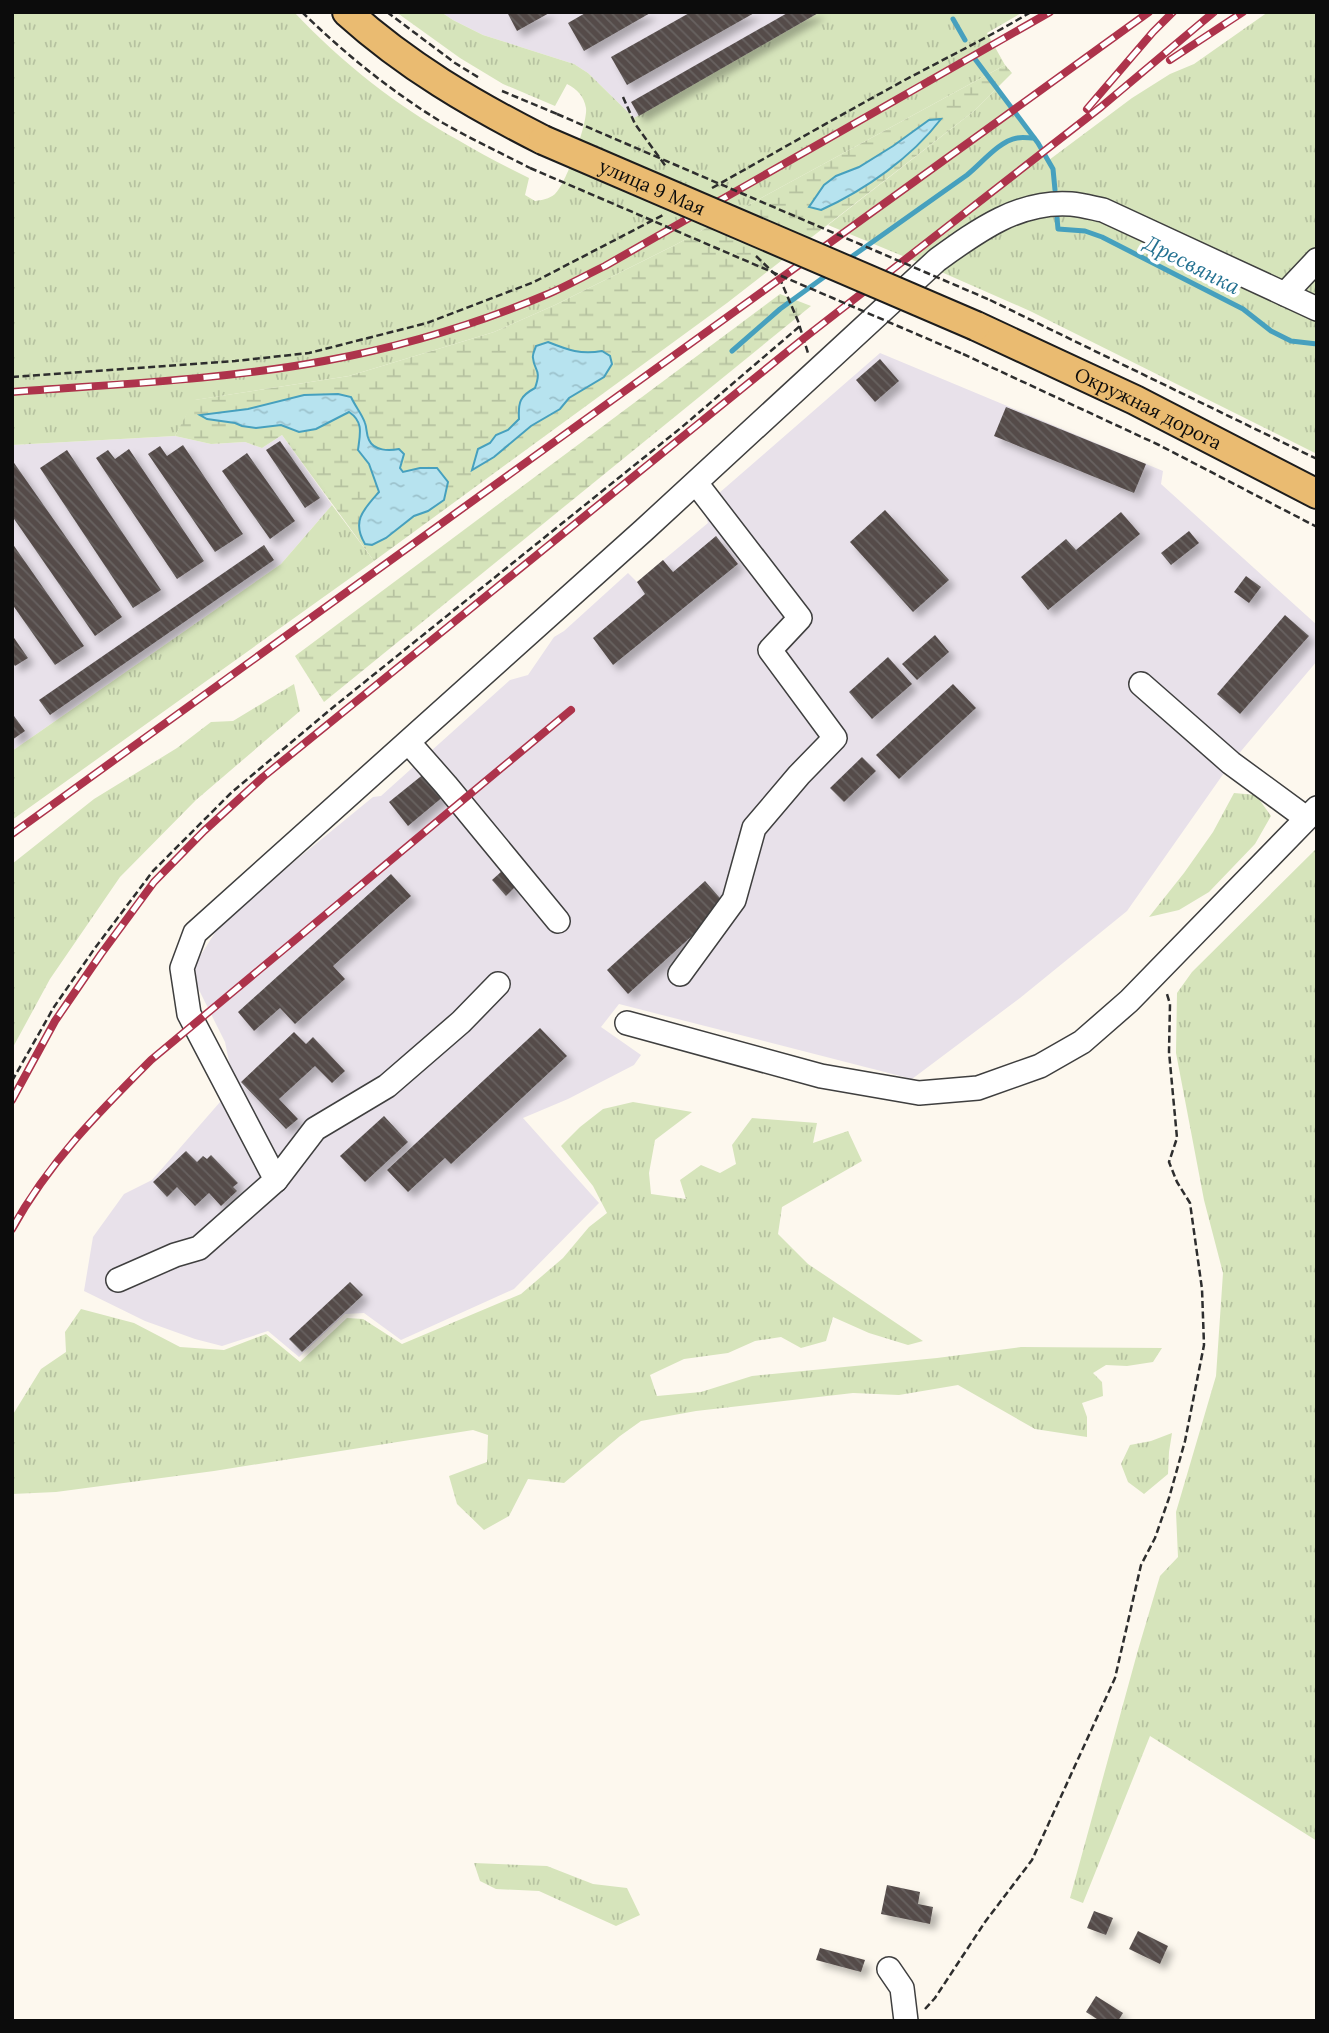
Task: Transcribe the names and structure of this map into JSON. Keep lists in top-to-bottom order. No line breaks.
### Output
{"streets":{"main road":["улица 9 Мая","Окружная дорога"]},"crossings":[["улица 9 Мая","Окружная дорога"]],"water":["Дресвянка"]}
